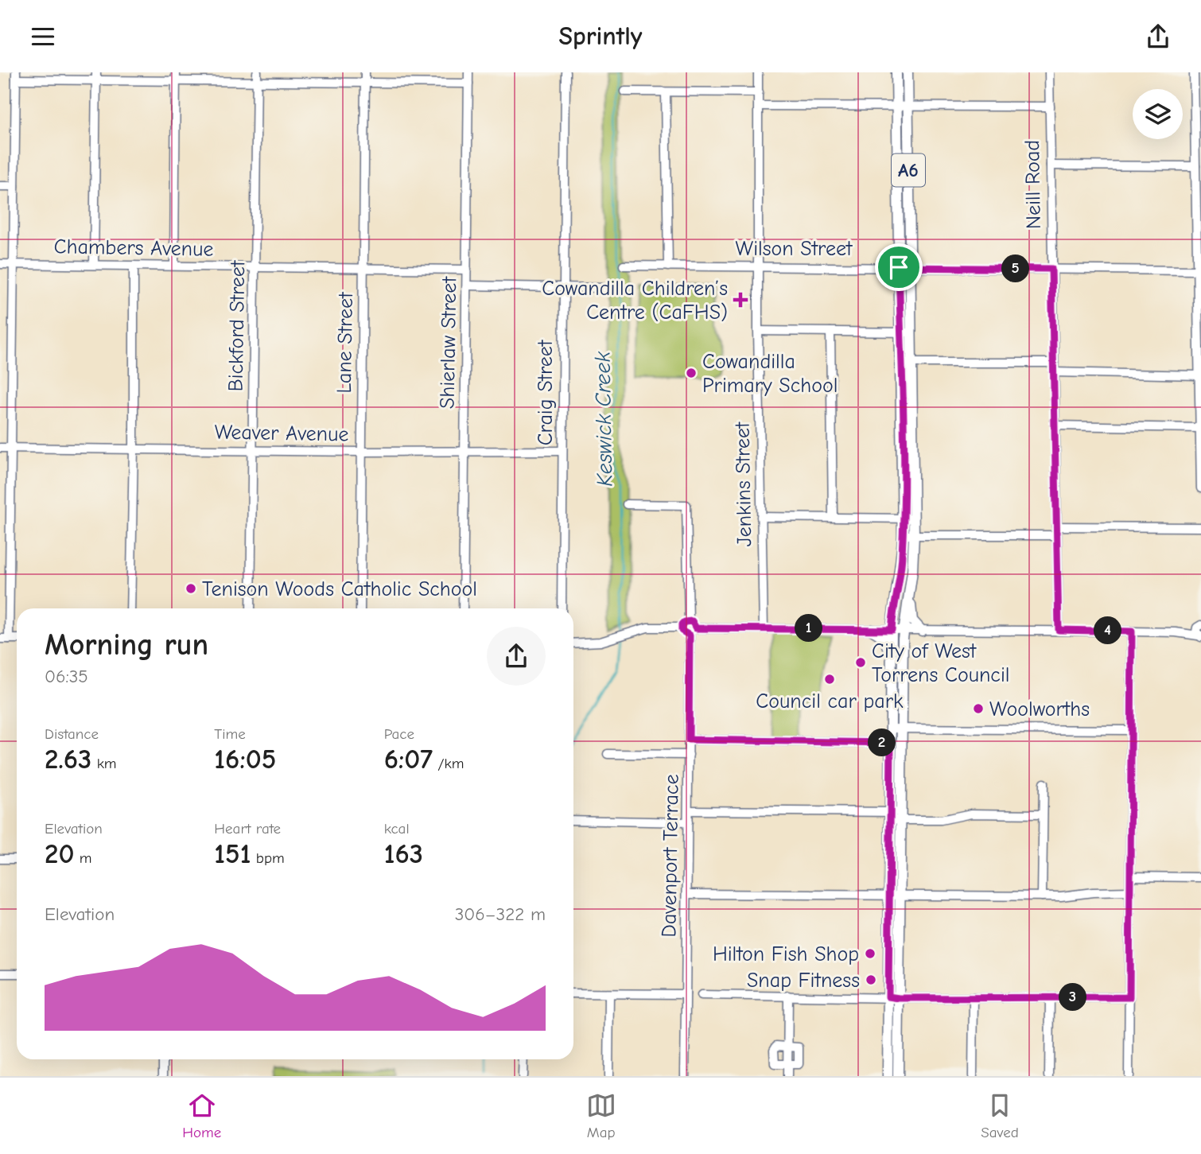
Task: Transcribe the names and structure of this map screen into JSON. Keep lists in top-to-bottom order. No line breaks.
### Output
{"streets":{"main road":["A6"],"street":["Neill Road","Chambers Avenue","Wilson Street","Bickford Street","Lane Street","Shierlaw Street","Craig Street","Weaver Avenue","Jenkins Street","Davenport Terrace"]},"crossings":[["A6","Wilson Street"],["Neill Road","Wilson Street"],["Chambers Avenue","Bickford Street"],["Chambers Avenue","Lane Street"],["Chambers Avenue","Shierlaw Street"],["Wilson Street","Jenkins Street"],["Bickford Street","Weaver Avenue"],["Lane Street","Weaver Avenue"],["Shierlaw Street","Weaver Avenue"],["Craig Street","Weaver Avenue"]],"water":["Keswick Creek"],"places":{"health":["Cowandilla Children’s Centre (CaFHS)"],"other":["Cowandilla Primary School","Tenison Woods Catholic School","City of West Torrens Council","Council car park","Woolworths","Hilton Fish Shop","Snap Fitness"]},"page":{"header":"Sprintly","pins":["5","1","4","2","3"],"heading":["Morning run","06:35"],"stats":[["Distance","2.63 km"],["Time","16:05"],["Pace","6:07 /km"],["Elevation","20 m"],["Heart rate","151 bpm"],["kcal","163"]],"chart":["Elevation","306–322 m"],"tabs":["Home","Map","Saved"]}}
